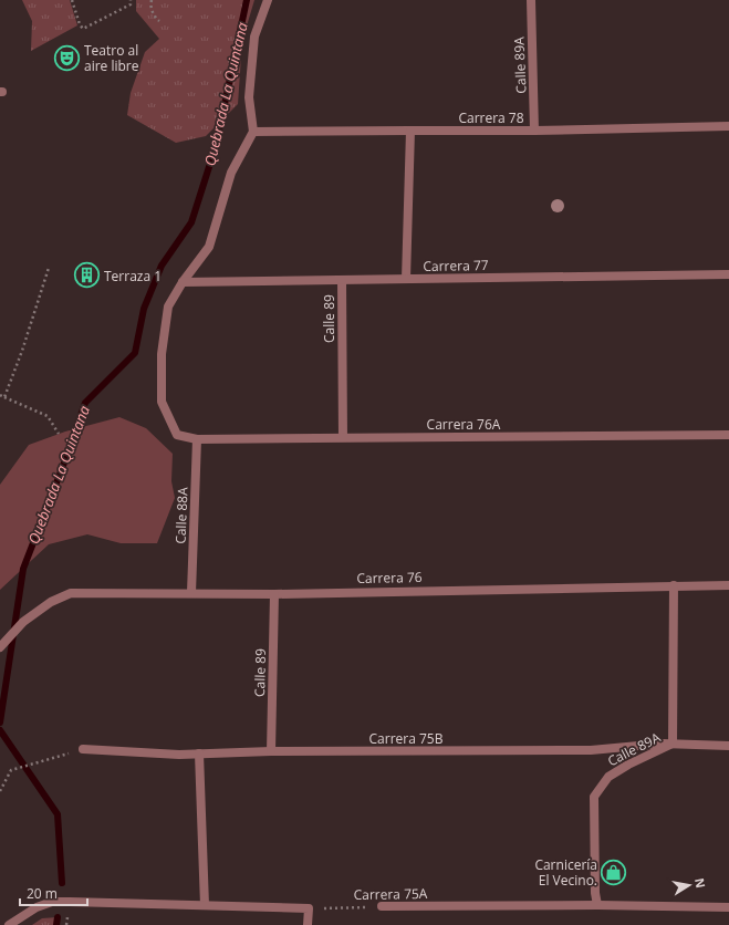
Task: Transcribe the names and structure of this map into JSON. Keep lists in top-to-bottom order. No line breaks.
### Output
{"streets":{"street":["Calle 89A","Carrera 78","Carrera 77","Calle 89","Carrera 76A","Calle 88A","Carrera 76","Carrera 75B","Carrera 75A"]},"crossings":[["Calle 89A","Carrera 78"],["Calle 89A","Carrera 76"],["Calle 89A","Carrera 75B"],["Calle 89A","Carrera 75A"],["Carrera 77","Calle 89"],["Carrera 77","Carrera 76A"],["Calle 89","Carrera 76A"],["Calle 89","Carrera 76"],["Calle 89","Carrera 75B"],["Carrera 76A","Calle 88A"],["Calle 88A","Carrera 76"]],"water":["Quebrada La Quintana"],"places":{"theatre":["Teatro al aire libre"],"building":["Terraza 1"],"shop":["Carnicería El Vecino."]},"scale_bar":"20 m","north":"right"}
